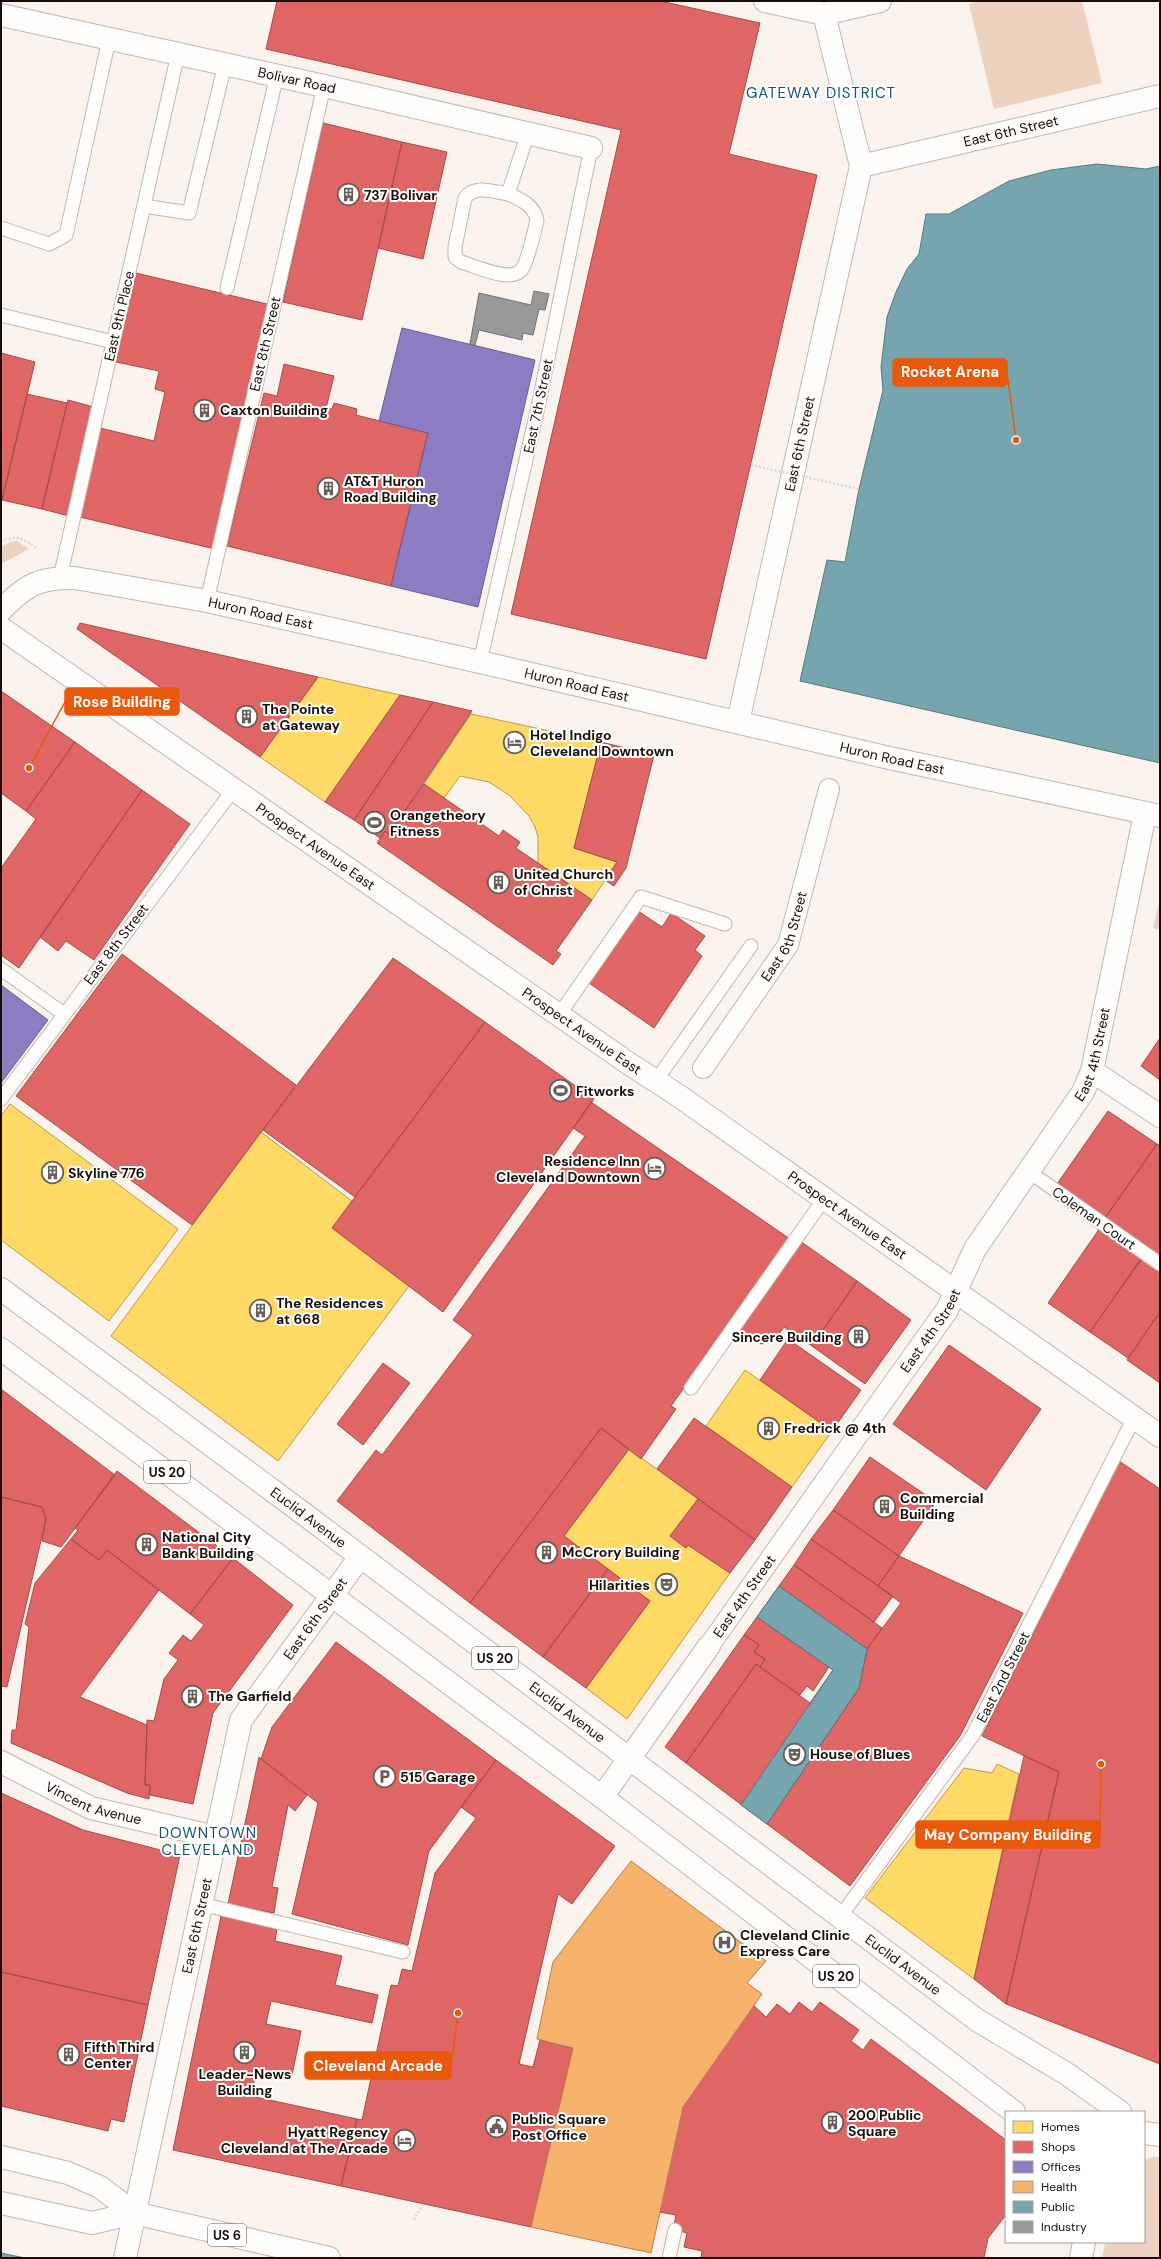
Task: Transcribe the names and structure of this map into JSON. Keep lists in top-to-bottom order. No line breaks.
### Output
{"streets":{"street":["Bolivar Road","East 6th Street","Huron Road East","Prospect Avenue East","East 4th Street","US 20","Euclid Avenue","Vincent Avenue","US 6"],"lane":["East 9th Place","East 8th Street","East 7th Street","Coleman Court","East 2nd Street"]},"crossings":[["Bolivar Road","East 9th Place"],["Bolivar Road","East 8th Street"],["Bolivar Road","East 7th Street"],["East 6th Street","Huron Road East"],["East 6th Street","US 20"],["East 6th Street","Euclid Avenue"],["East 6th Street","Vincent Avenue"],["East 6th Street","US 6"],["East 9th Place","Huron Road East"],["East 8th Street","Huron Road East"],["East 8th Street","Prospect Avenue East"],["East 7th Street","Huron Road East"],["Huron Road East","East 4th Street"],["Prospect Avenue East","East 4th Street"],["Prospect Avenue East","East 2nd Street"],["East 4th Street","Coleman Court"],["East 4th Street","US 20"],["East 4th Street","Euclid Avenue"],["Euclid Avenue","East 2nd Street"]],"districts":["GATEWAY DISTRICT","DOWNTOWN CLEVELAND"],"places":{"building":["737 Bolivar","Caxton Building","AT&T Huron Road Building","The Pointe at Gateway","United Church of Christ","Skyline 776","The Residences at 668","Sincere Building","Fredrick @ 4th","Commercial Building","National City Bank Building","McCrory Building","The Garfield","Leader-News Building","Fifth Third Center","200 Public Square"],"other":["Rocket Arena","Rose Building","May Company Building","Cleveland Arcade"],"hotel":["Hotel Indigo Cleveland Downtown","Residence Inn Cleveland Downtown","Hyatt Regency Cleveland at The Arcade"],"sports":["Orangetheory Fitness","Fitworks"],"theatre":["Hilarities","House of Blues"],"parking":["515 Garage"],"hospital":["Cleveland Clinic Express Care"],"public building":["Public Square Post Office"]},"legend":["Homes","Shops","Offices","Health","Public","Industry"]}
